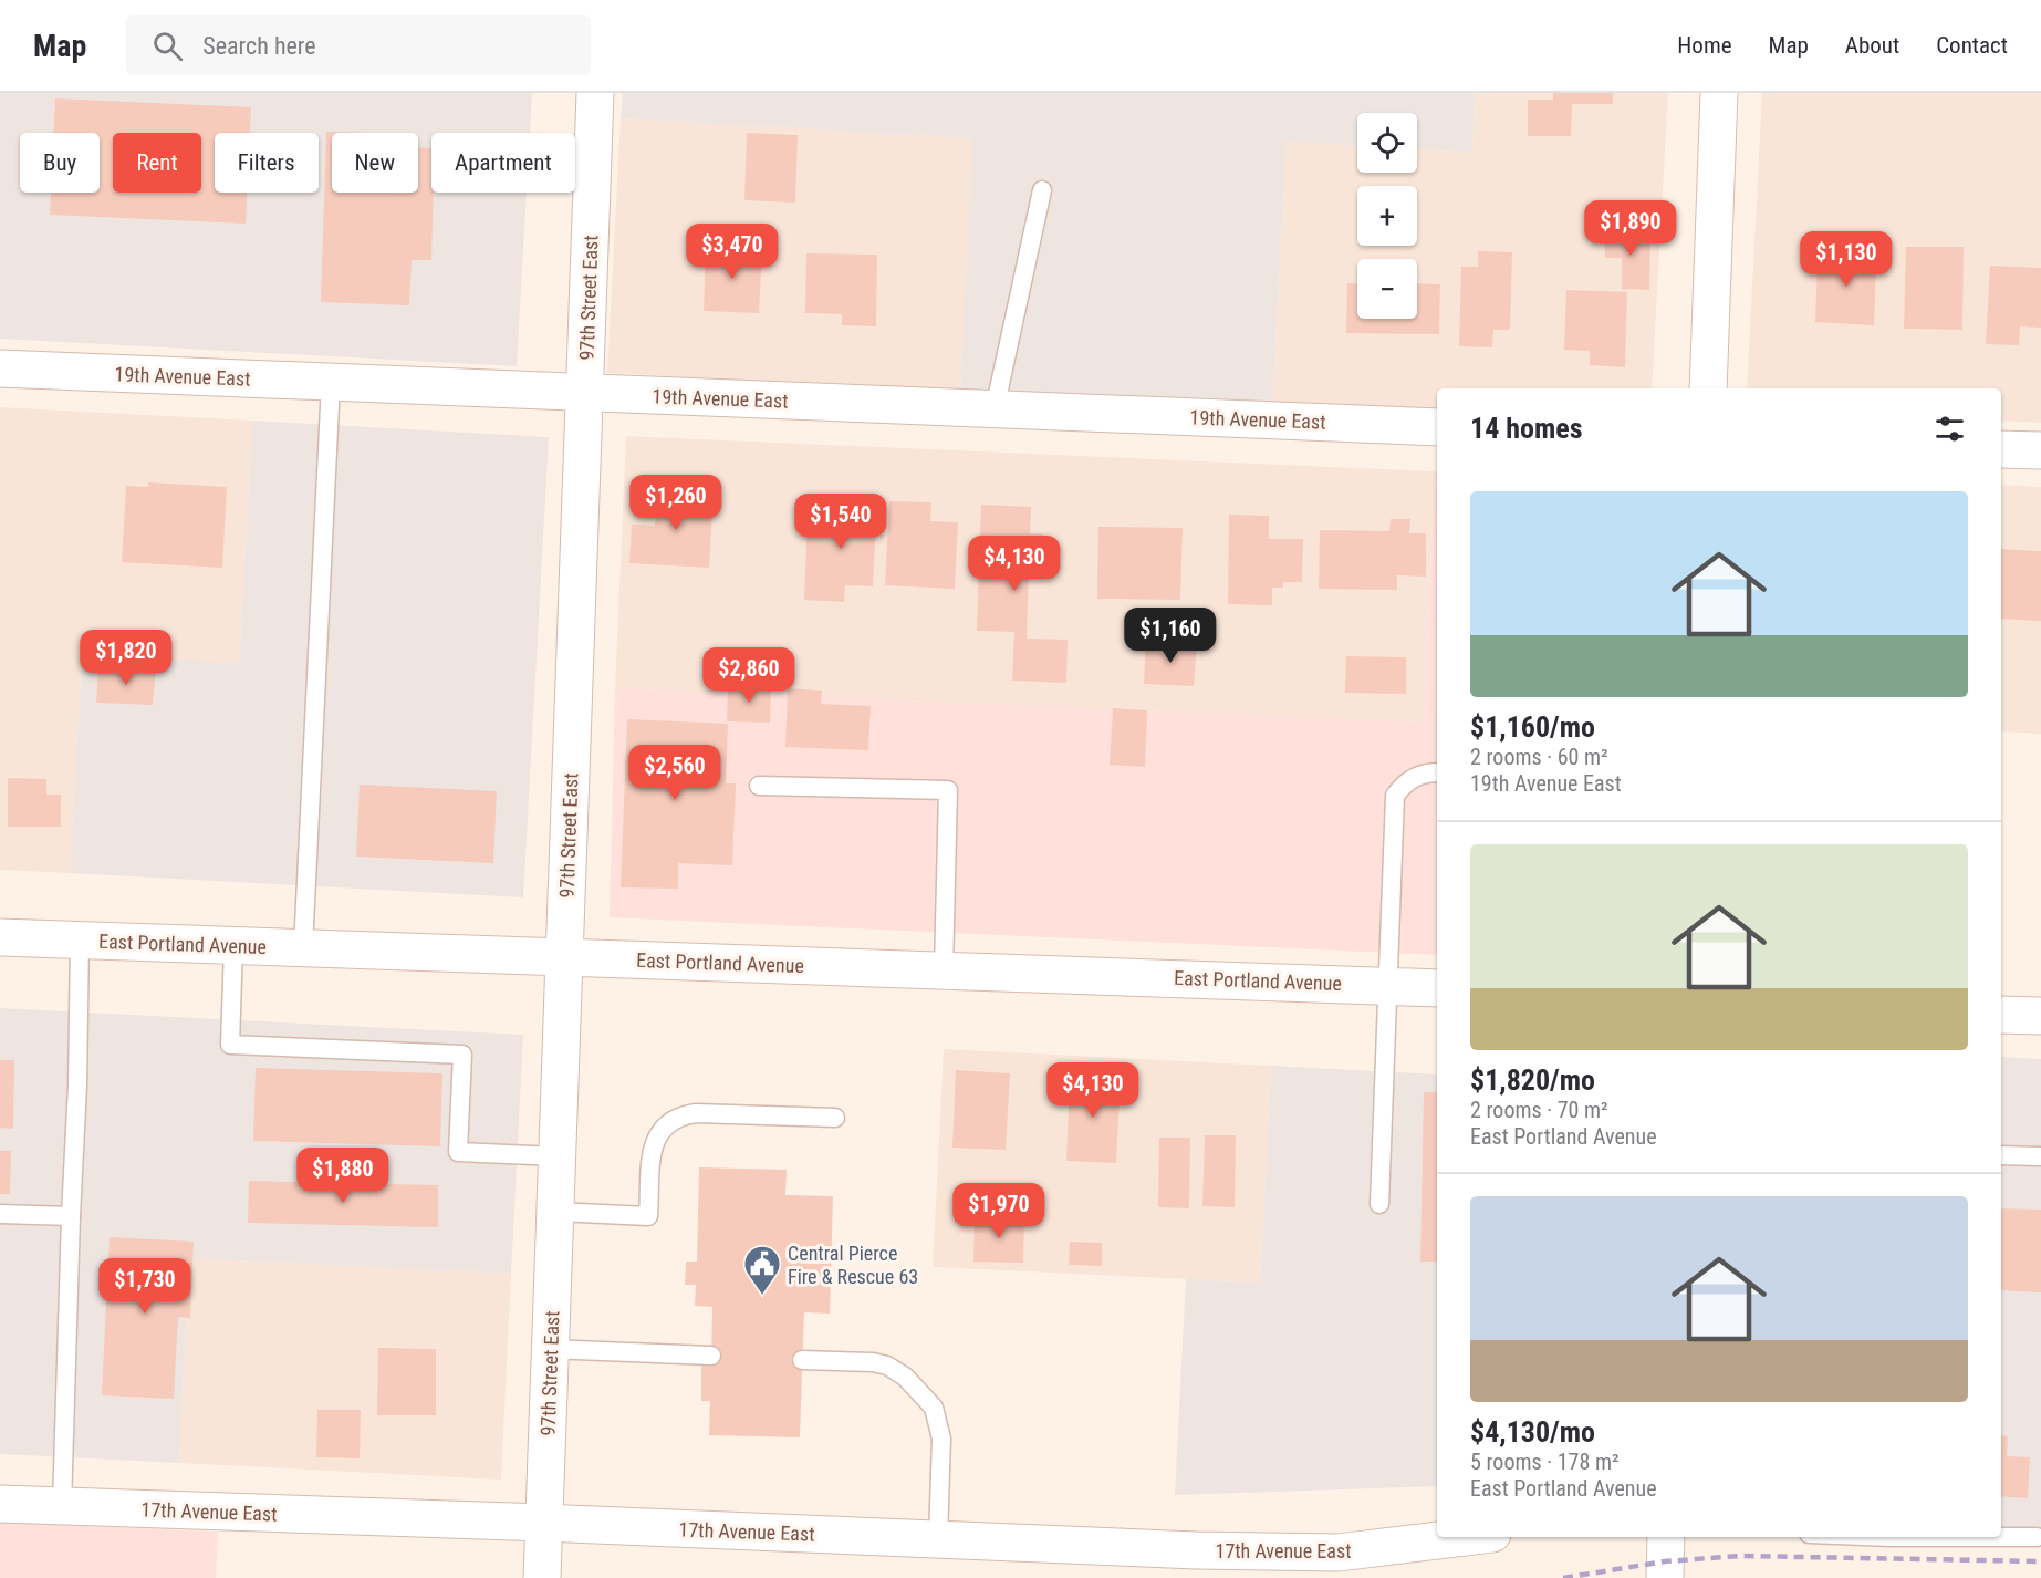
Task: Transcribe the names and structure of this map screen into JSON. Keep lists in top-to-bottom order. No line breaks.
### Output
{"streets":{"street":["97th Street East","19th Avenue East","East Portland Avenue","17th Avenue East"]},"crossings":[["97th Street East","19th Avenue East"],["97th Street East","East Portland Avenue"],["97th Street East","17th Avenue East"]],"places":{"public building":["Central Pierce Fire & Rescue 63"]},"page":{"header":"Map","search":"Search here","nav":["Home","Map","About","Contact"],"map_buttons":["+","−"],"chip":["Buy","Rent","Filters","New","Apartment"],"price":["$1,890","$3,470","$1,130","$1,260","$1,540","$4,130","$1,160","$1,820","$2,860","$2,560","$4,130","$1,880","$1,970","$1,730"],"heading":"14 homes","list":[{"name":"$1,160/mo","note":"2 rooms · 60 m² · 19th Avenue East"},{"name":"$1,820/mo","note":"2 rooms · 70 m² · East Portland Avenue"},{"name":"$4,130/mo","note":"5 rooms · 178 m² · East Portland Avenue"}]}}
